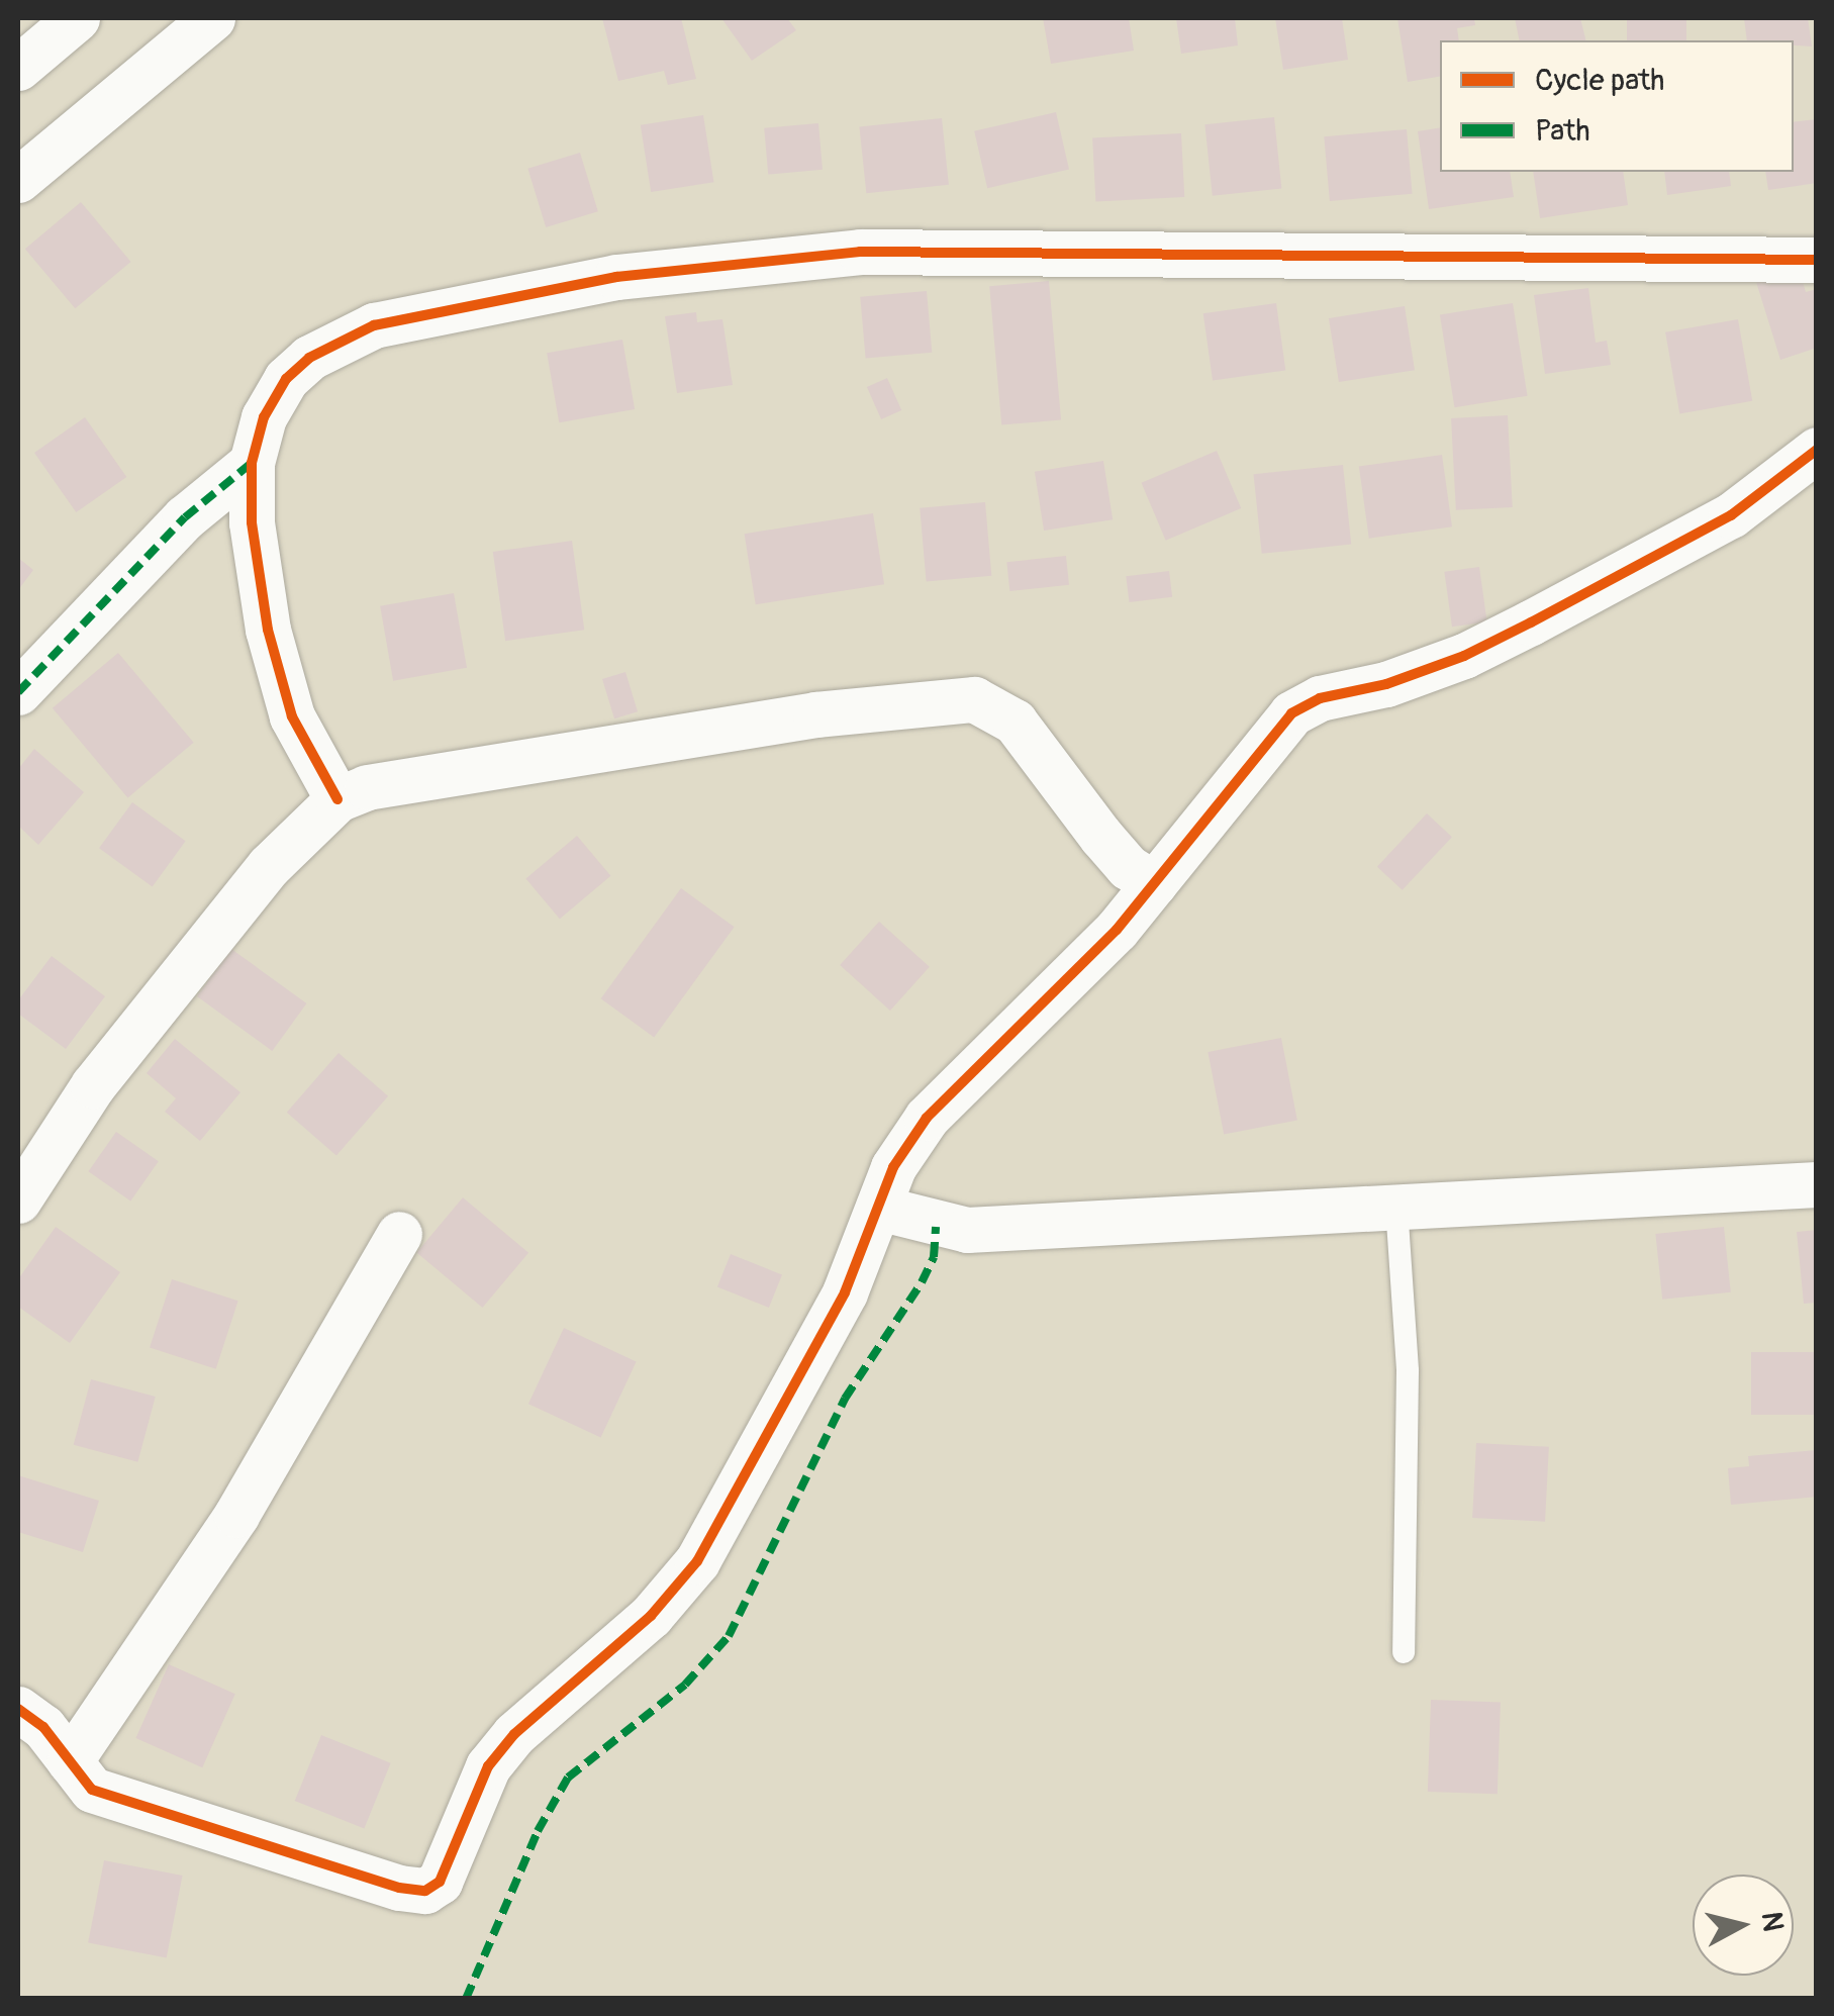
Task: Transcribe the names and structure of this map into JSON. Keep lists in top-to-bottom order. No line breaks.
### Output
{"legend":["Cycle path","Path"],"north":"right"}
